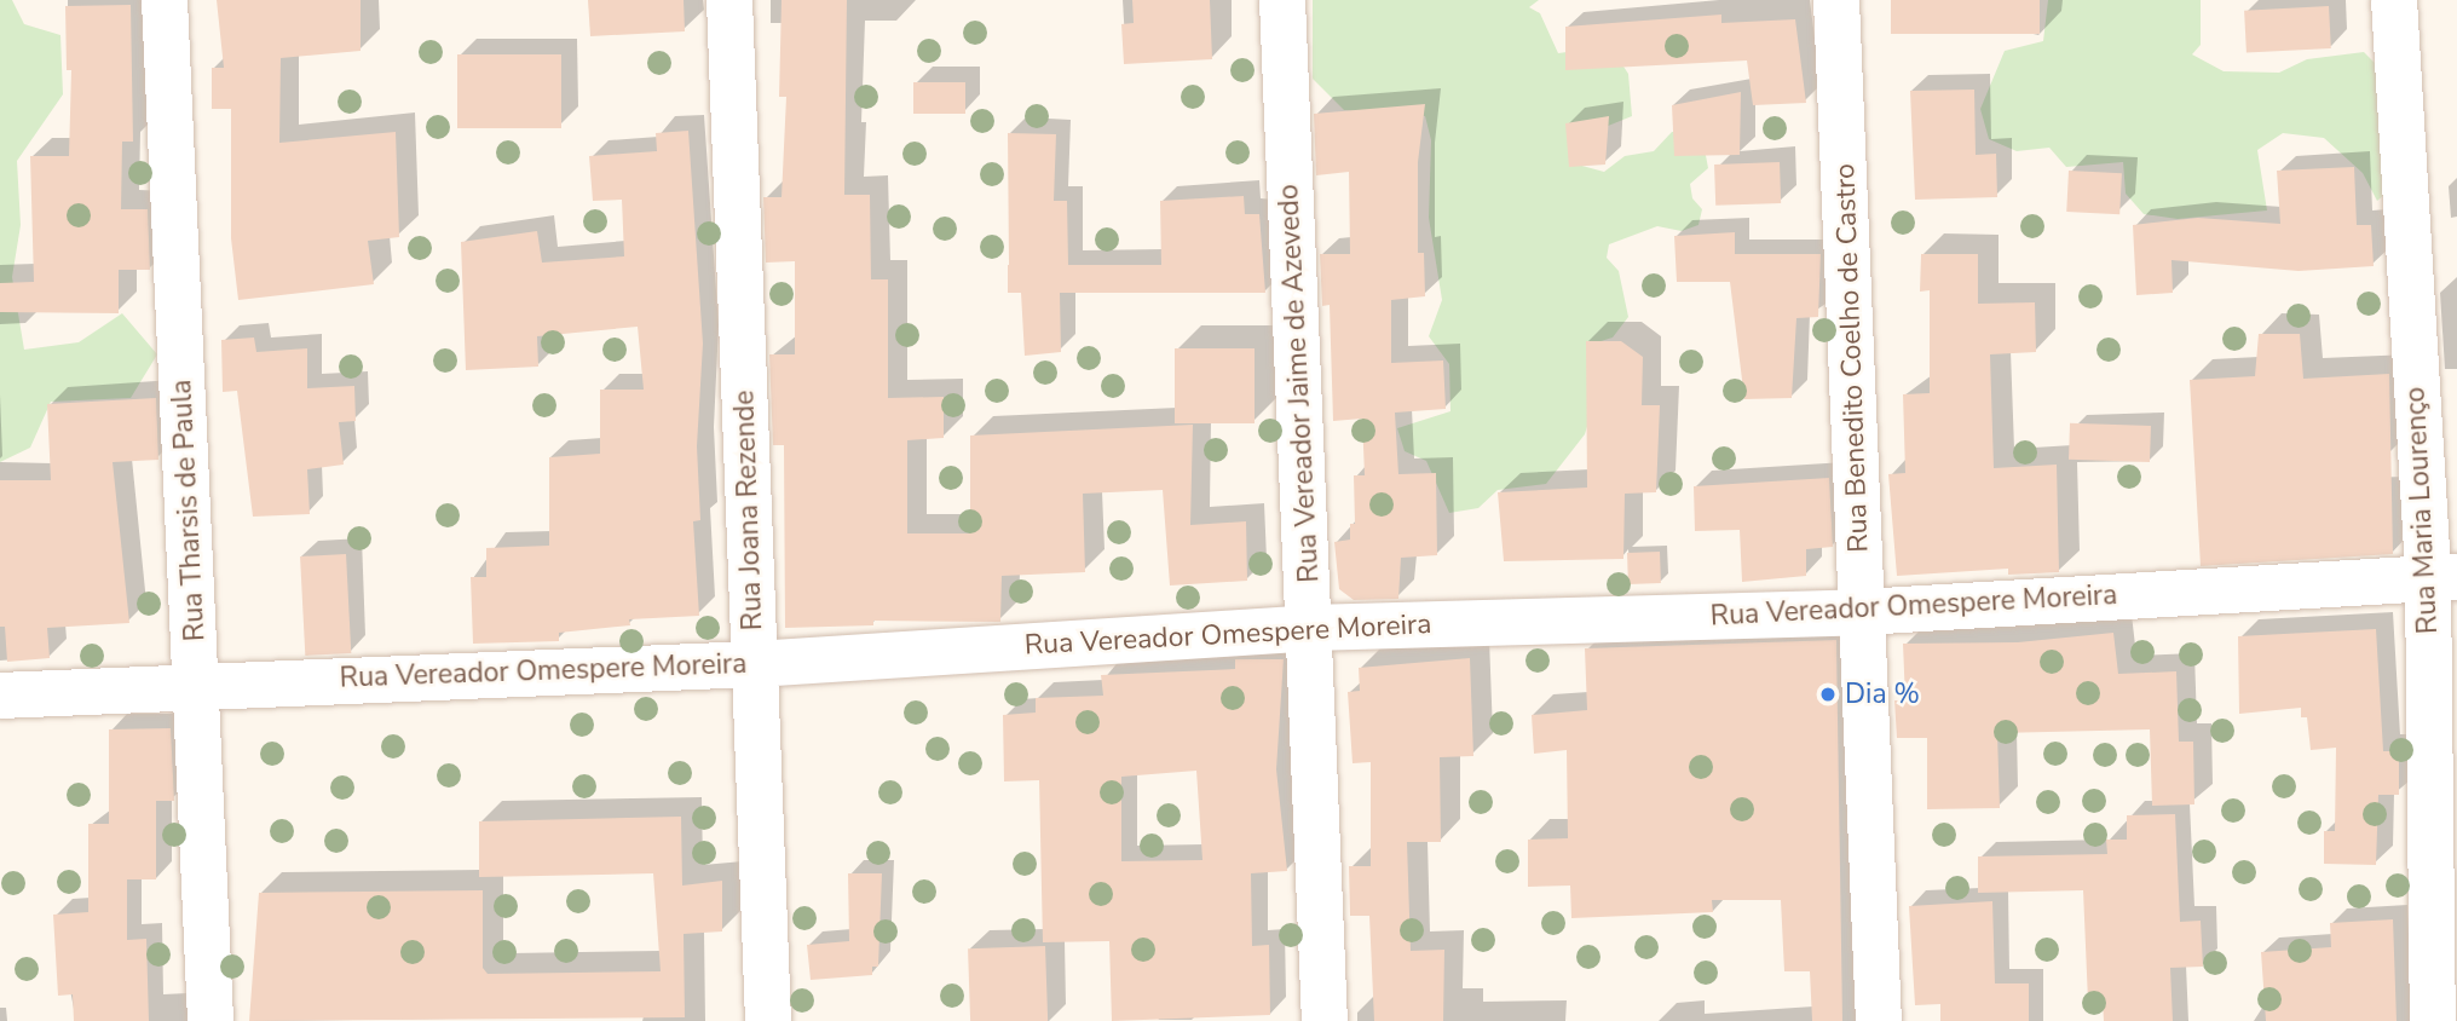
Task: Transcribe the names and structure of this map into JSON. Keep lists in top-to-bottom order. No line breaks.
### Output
{"streets":{"street":["Rua Benedito Coelho de Castro","Rua Vereador Jaime de Azevedo","Rua Tharsis de Paula","Rua Joana Rezende","Rua Maria Lourenço","Rua Vereador Omespere Moreira"]},"crossings":[["Rua Benedito Coelho de Castro","Rua Vereador Omespere Moreira"],["Rua Vereador Jaime de Azevedo","Rua Vereador Omespere Moreira"],["Rua Tharsis de Paula","Rua Vereador Omespere Moreira"],["Rua Joana Rezende","Rua Vereador Omespere Moreira"],["Rua Maria Lourenço","Rua Vereador Omespere Moreira"]],"places":["Dia %"]}
